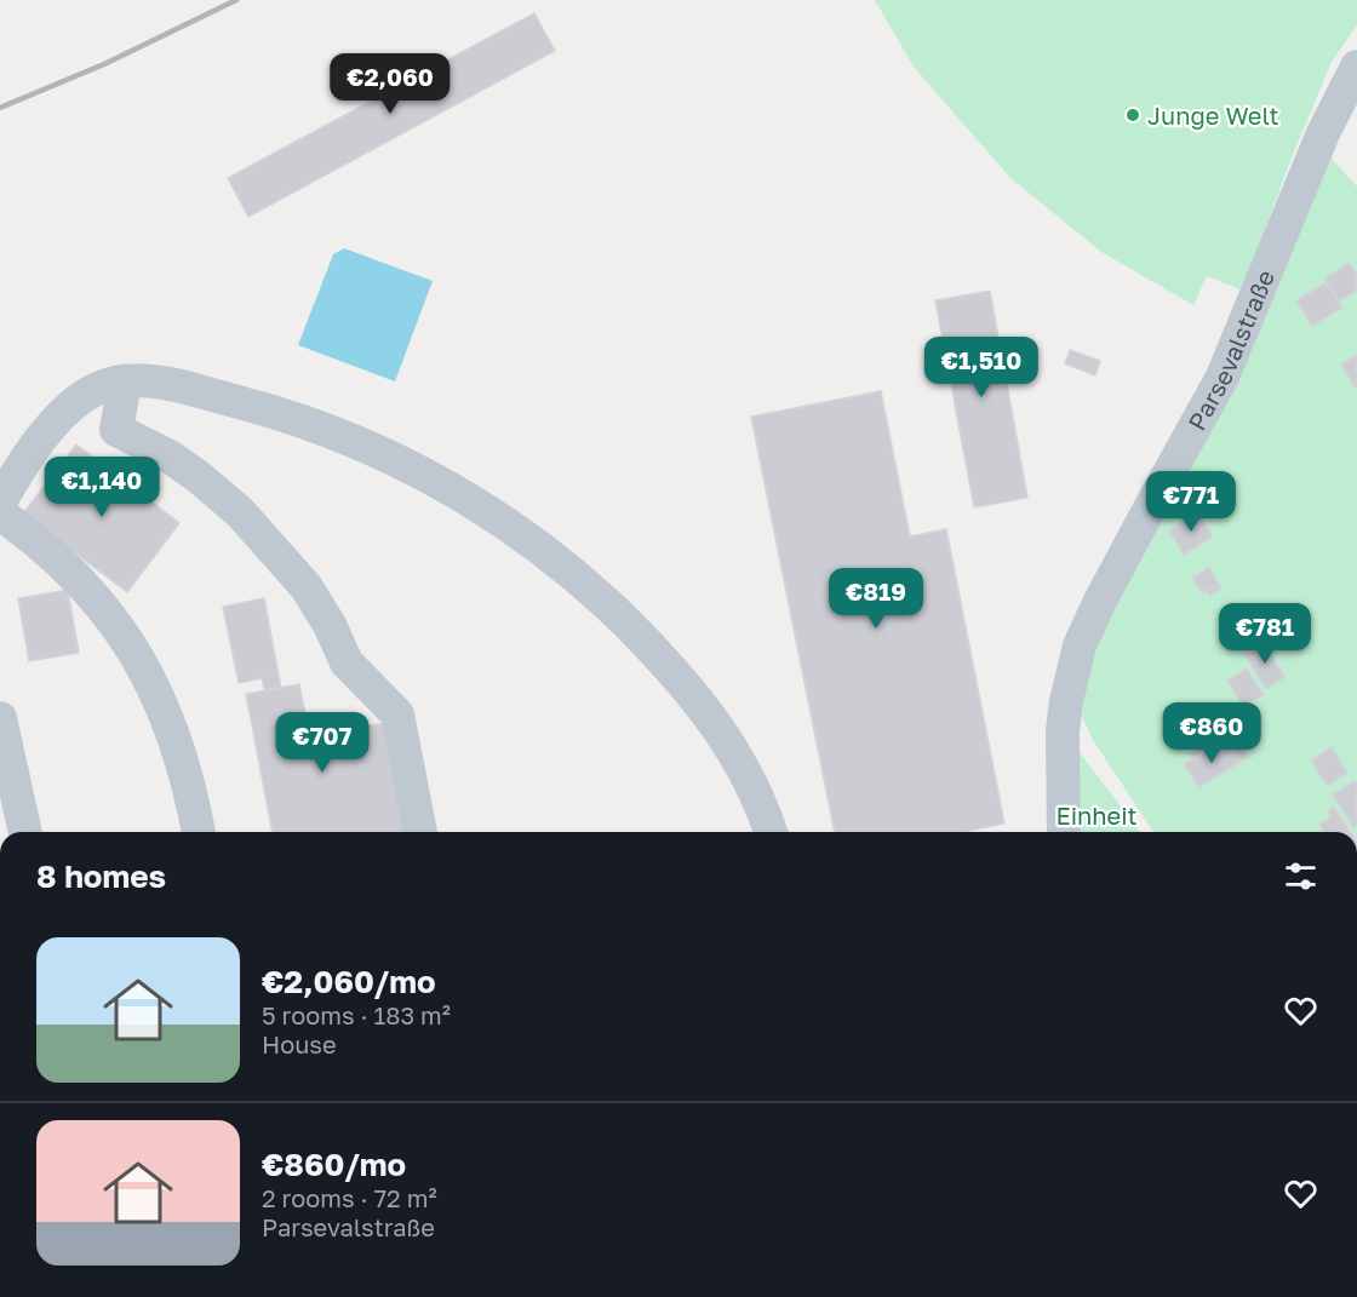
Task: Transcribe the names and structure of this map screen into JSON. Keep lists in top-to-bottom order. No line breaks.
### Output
{"streets":{"street":["Parsevalstraße"]},"parks":["Einheit"],"places":["Junge Welt"],"page":{"price":["€2,060","€1,510","€1,140","€771","€819","€781","€860","€707"],"heading":"8 homes","list":[{"name":"€2,060/mo","note":"5 rooms · 183 m² · House"},{"name":"€860/mo","note":"2 rooms · 72 m² · Parsevalstraße"}]}}
